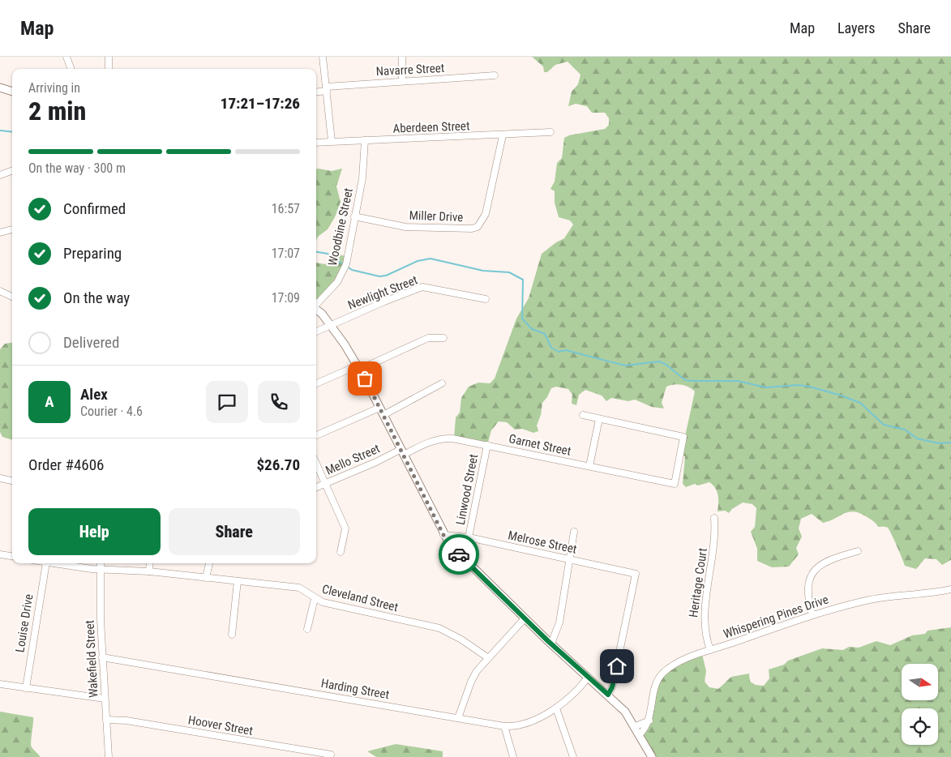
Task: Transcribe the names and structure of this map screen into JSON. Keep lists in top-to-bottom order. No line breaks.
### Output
{"streets":{"street":["Navarre Street","Aberdeen Street","Miller Drive","Woodbine Street","Newlight Street","Garnet Street","Mello Street","Linwood Street","Melrose Street","Heritage Court","Cleveland Street","Whispering Pines Drive","Louise Drive","Wakefield Street","Harding Street","Hoover Street"]},"crossings":[["Aberdeen Street","Miller Drive"],["Aberdeen Street","Woodbine Street"],["Miller Drive","Woodbine Street"],["Garnet Street","Mello Street"],["Garnet Street","Linwood Street"],["Linwood Street","Melrose Street"],["Heritage Court","Whispering Pines Drive"],["Cleveland Street","Wakefield Street"],["Wakefield Street","Harding Street"],["Wakefield Street","Hoover Street"]],"north":"right","page":{"header":"Map","nav":["Map","Layers","Share"],"heading":["2 min","Arriving in","17:21–17:26"],"panel":["Alex","Courier · 4.6","Order #4606","$26.70"],"bar":"On the way · 300 m","list":[["Confirmed","16:57"],["Preparing","17:07"],["On the way","17:09"],"Delivered"],"round":"A","buttons":["Help","Share"]}}
